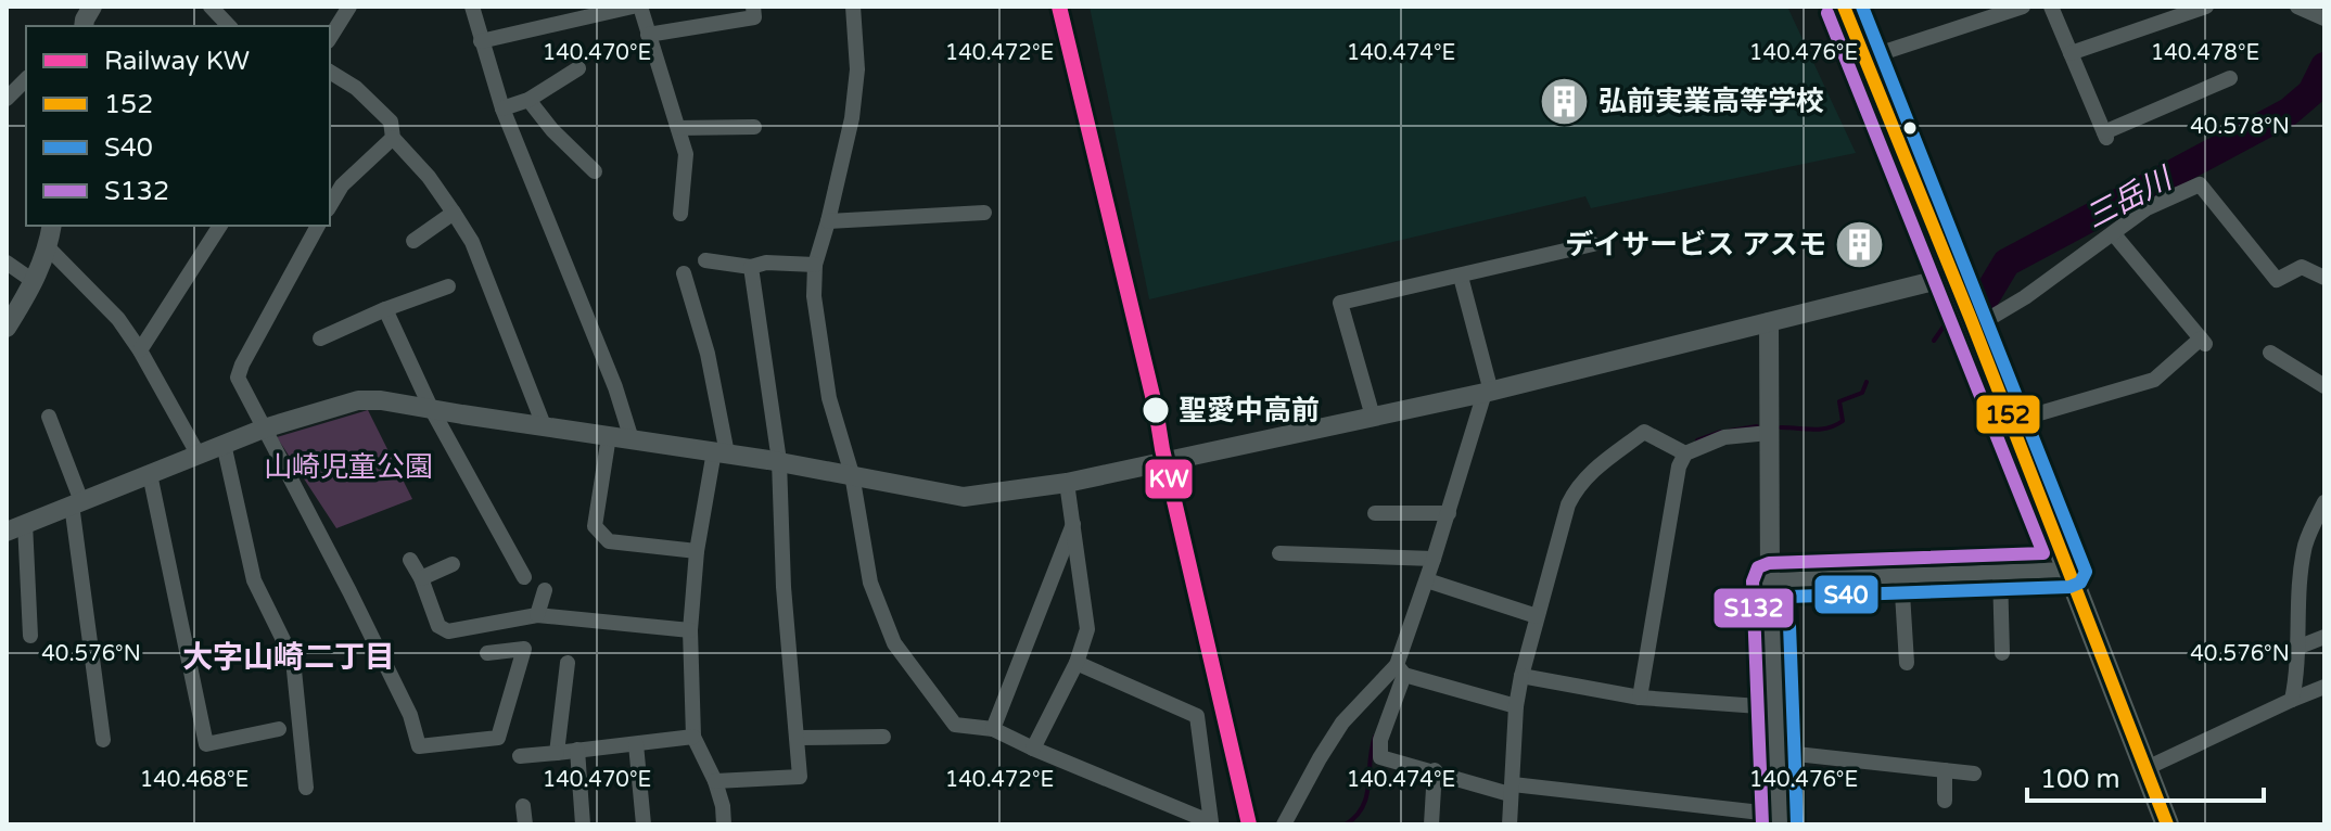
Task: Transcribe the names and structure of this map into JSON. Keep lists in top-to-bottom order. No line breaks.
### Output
{"districts":["大字山崎二丁目"],"water":["三岳川"],"parks":["山崎児童公園"],"places":{"building":["弘前実業高等学校","デイサービス アスモ"],"other":["聖愛中高前"]},"lines":["rail line KW","transit line 152","transit line S40","transit line S132"],"legend":["Railway KW","152","S40","S132"],"scale_bar":"100 m","coordinates":["140.470°E","140.472°E","140.474°E","140.476°E","140.478°E","40.578°N","40.576°N","140.468°E"]}
